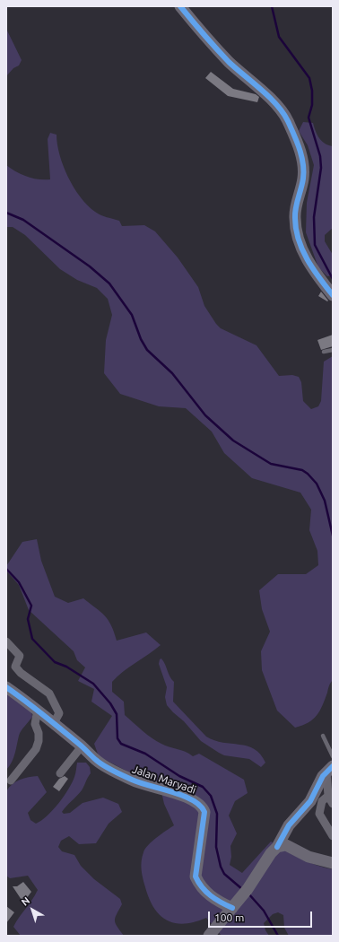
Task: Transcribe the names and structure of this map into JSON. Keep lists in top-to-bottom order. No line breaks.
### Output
{"streets":{"street":["Jalan Maryadi"]},"scale_bar":"100 m","north":"top left"}
